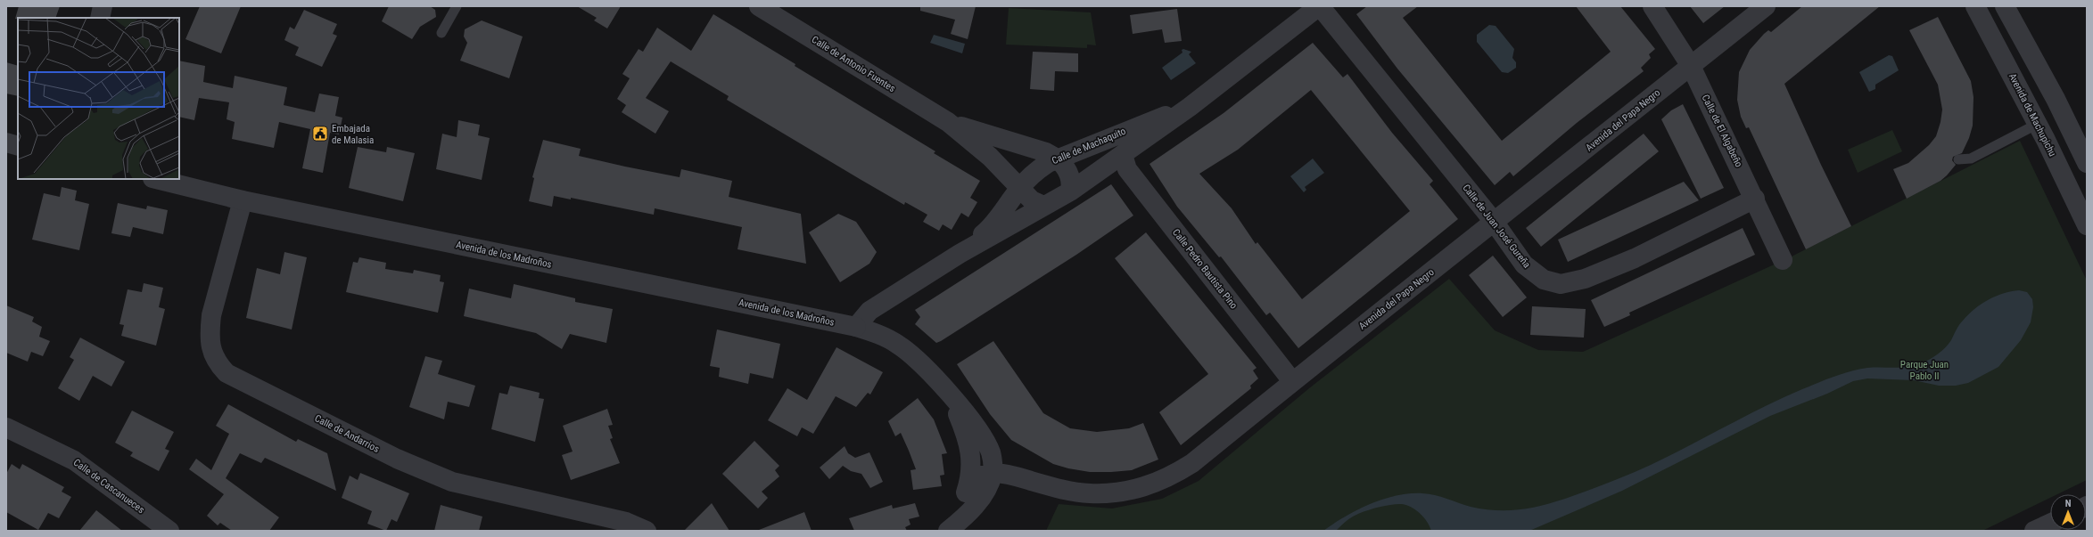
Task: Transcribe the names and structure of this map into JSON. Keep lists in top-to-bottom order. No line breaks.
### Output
{"streets":{"street":["Calle de Antonio Fuentes","Avenida de Machupichu","Avenida del Papa Negro","Calle de El Algabeño","Calle de Machaquito","Calle de Juan José Gureña","Avenida de los Madroños","Calle Pedro Bautista Pino","Calle de Andarrios","Calle de Cascanueces"]},"crossings":[["Calle de Antonio Fuentes","Calle de Machaquito"],["Avenida del Papa Negro","Calle de El Algabeño"],["Avenida del Papa Negro","Calle de Juan José Gureña"],["Avenida del Papa Negro","Calle Pedro Bautista Pino"],["Calle de El Algabeño","Calle de Juan José Gureña"],["Calle de Machaquito","Calle de Juan José Gureña"],["Calle de Machaquito","Avenida de los Madroños"],["Calle de Machaquito","Calle Pedro Bautista Pino"],["Avenida de los Madroños","Calle de Andarrios"]],"parks":["Parque Juan Pablo II"],"places":{"public building":["Embajada de Malasia"]},"north":"top"}
